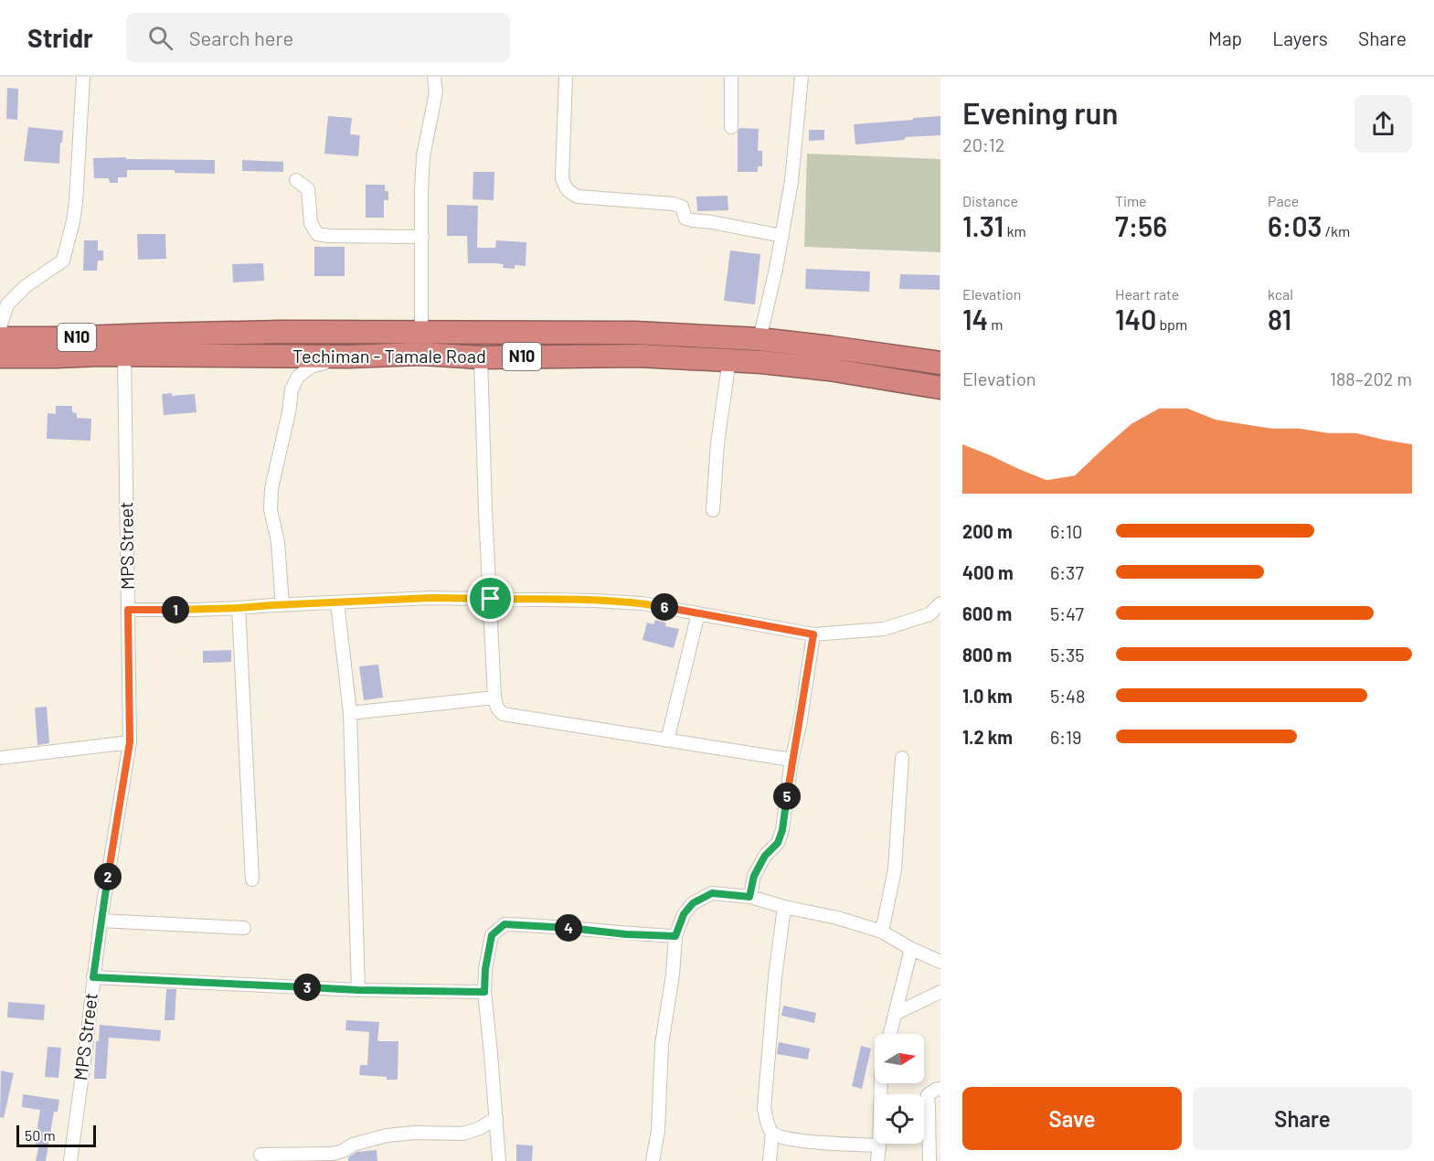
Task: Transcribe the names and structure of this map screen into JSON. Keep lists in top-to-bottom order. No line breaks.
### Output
{"streets":{"highway":["N10","Techiman - Tamale Road"],"street":["MPS Street"]},"crossings":[["Techiman - Tamale Road","MPS Street"]],"scale_bar":"50 m","north":"right","page":{"header":"Stridr","search":"Search here","nav":["Map","Layers","Share"],"heading":["Evening run","20:12"],"stats":[["Distance","1.31 km"],["Time","7:56"],["Pace","6:03 /km"],["Elevation","14 m"],["Heart rate","140 bpm"],["kcal","81"]],"chart":["Elevation","188–202 m"],"list":[{"name":"200 m","note":"6:10"},{"name":"400 m","note":"6:37"},{"name":"600 m","note":"5:47"},{"name":"800 m","note":"5:35"},{"name":"1.0 km","note":"5:48"},{"name":"1.2 km","note":"6:19"}],"pins":["6","1","5","2","4","3"],"buttons":["Save","Share"],"scale":"50 m"}}
